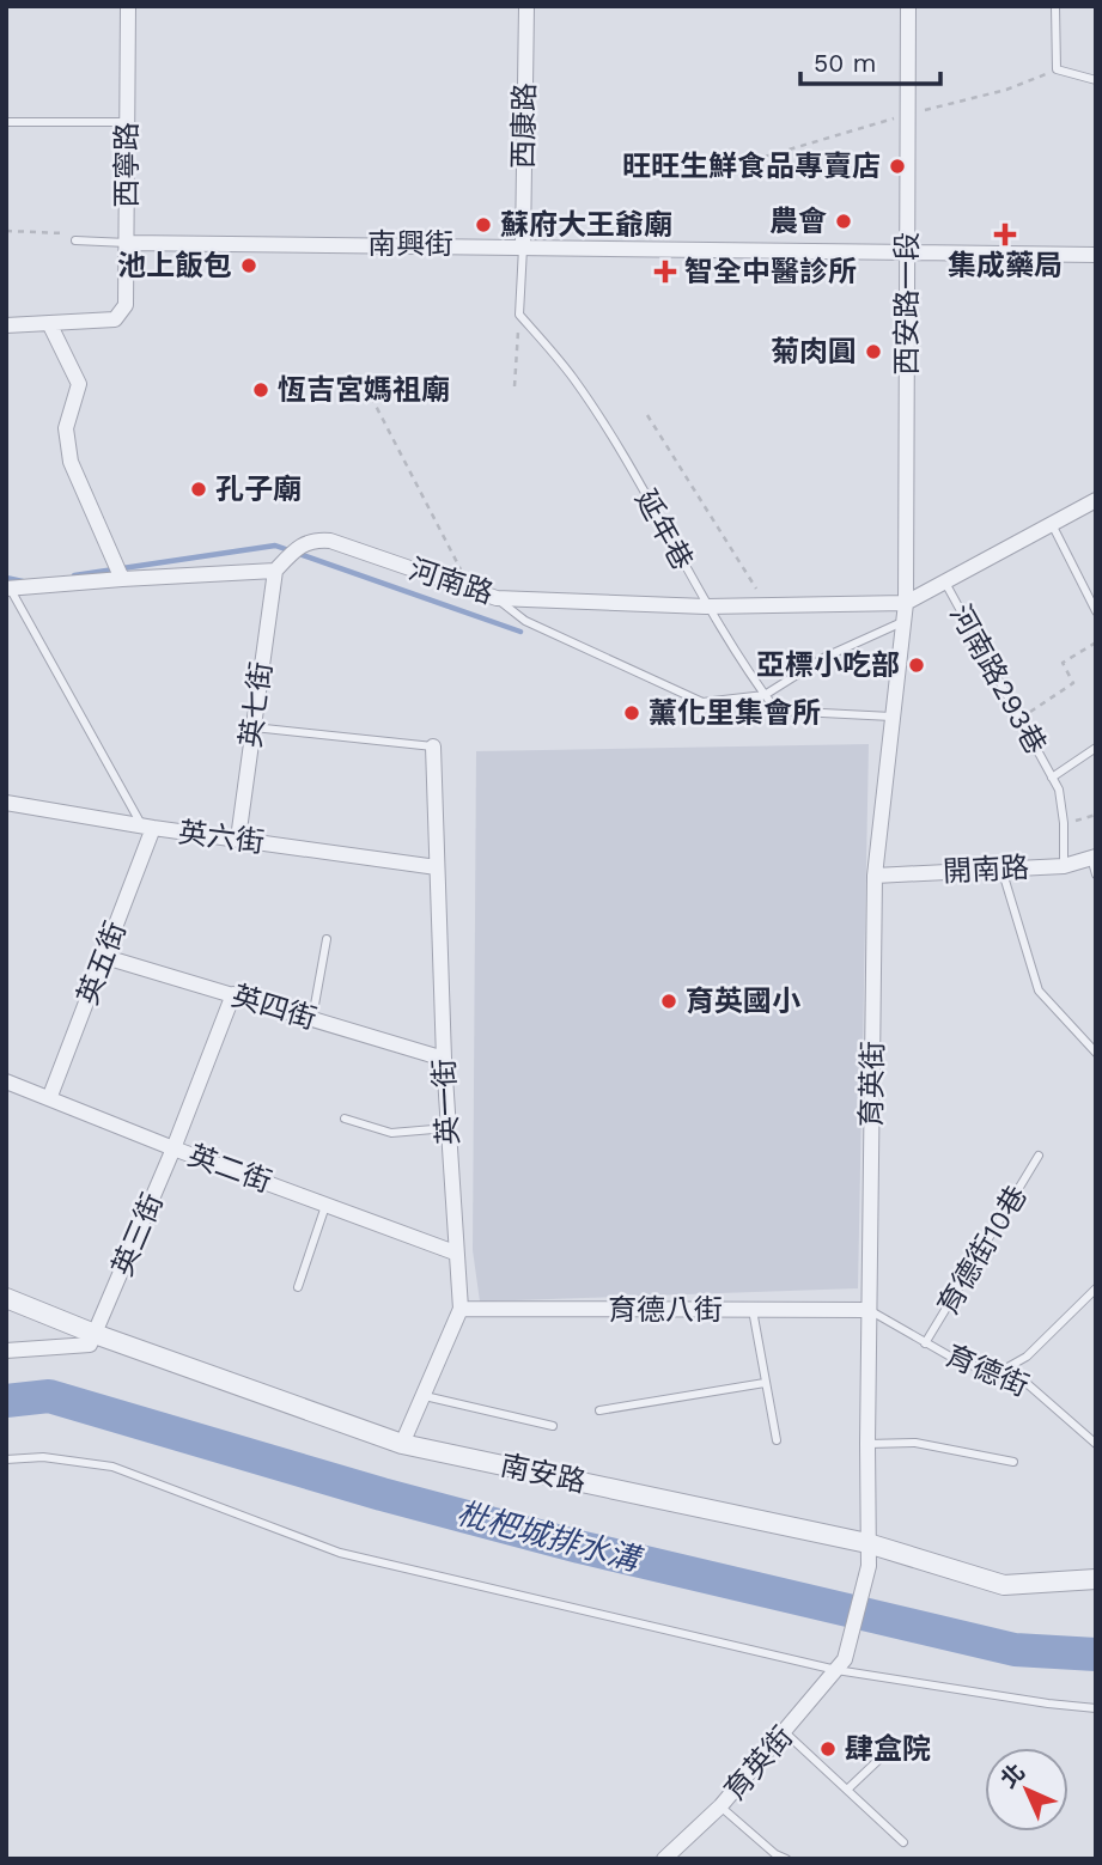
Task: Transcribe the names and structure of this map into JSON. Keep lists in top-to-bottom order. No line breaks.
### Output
{"streets":{"street":["西康路","西寧路","南興街","西安路一段","河南路","英七街","英六街","開南路","英五街","英四街","育英街","英一街","英二街","英三街","育德八街","南安路"],"lane":["延年巷","河南路293巷","育德街10巷","育德街"]},"crossings":[["西康路","南興街"],["西寧路","南興街"],["南興街","西安路一段"],["西安路一段","河南路"],["西安路一段","育英街"],["延年巷","河南路"],["延年巷","育英街"],["河南路","河南路293巷"],["河南路","英七街"],["河南路","育英街"],["河南路293巷","開南路"],["英七街","英六街"],["英六街","英五街"],["英六街","英一街"],["開南路","育英街"],["英五街","英四街"],["英五街","英二街"],["英四街","英一街"],["英四街","英三街"],["育英街","育德八街"],["育英街","育德街"],["育英街","南安路"],["英一街","英二街"],["英一街","育德八街"],["英一街","南安路"],["英二街","英三街"],["英三街","南安路"],["育德街10巷","育德街"],["育德八街","育德街"]],"water":["枇杷城排水溝"],"places":{"other":["旺旺生鮮食品專賣店","農會","蘇府大王爺廟","池上飯包","菊肉圓","恆吉宮媽祖廟","孔子廟","亞標小吃部","薰化里集會所","育英國小","肆盒院"],"health":["集成藥局","智全中醫診所"]},"scale_bar":"50 m","north":"top left"}
